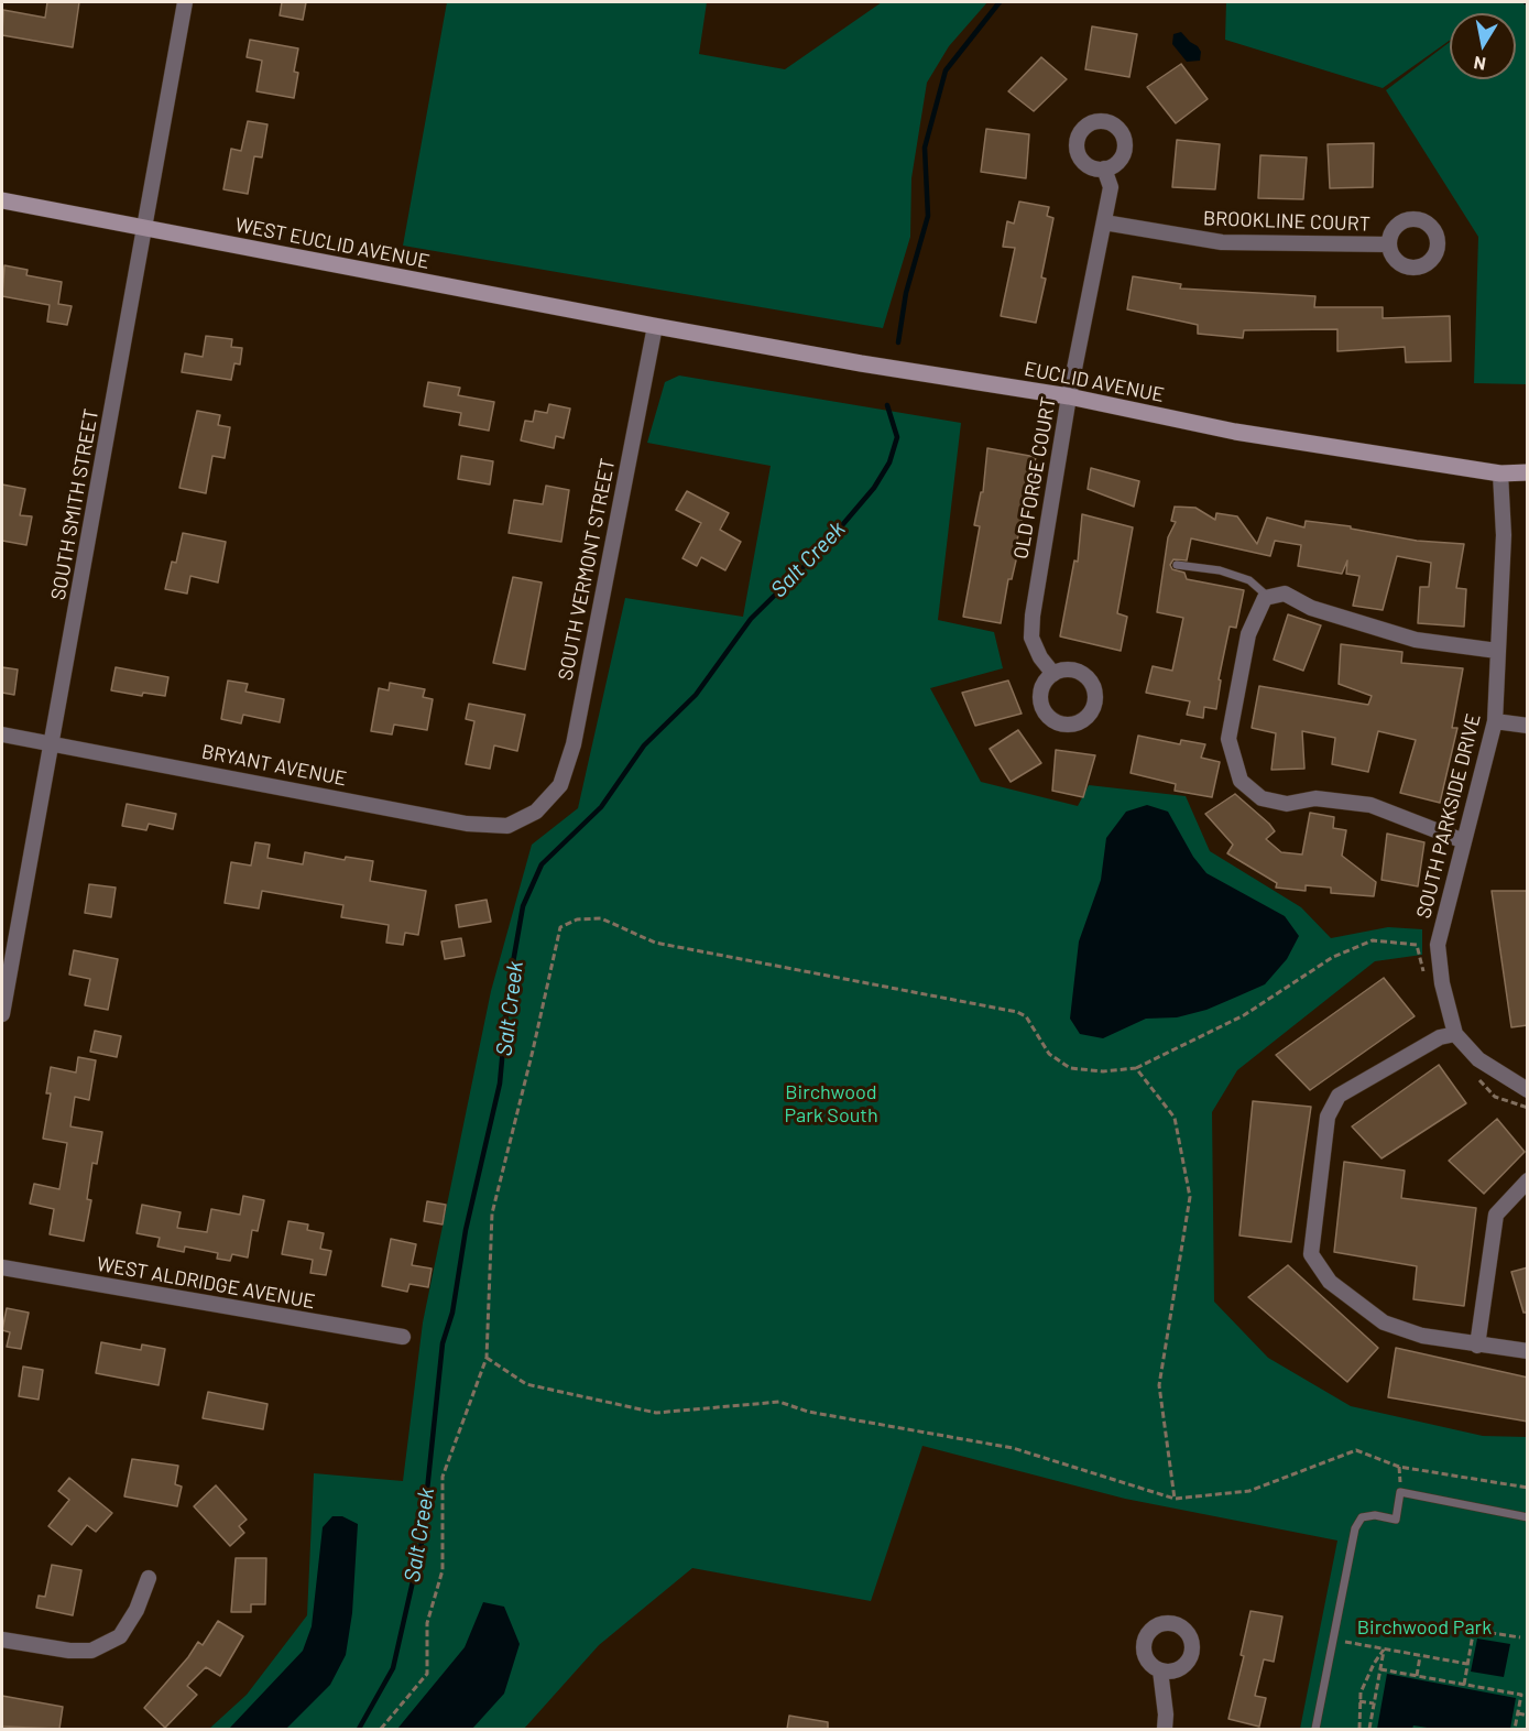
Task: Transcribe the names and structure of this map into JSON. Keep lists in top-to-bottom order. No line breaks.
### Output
{"streets":{"main road":["WEST EUCLID AVENUE","EUCLID AVENUE"],"street":["BROOKLINE COURT","OLD FORGE COURT","SOUTH SMITH STREET","SOUTH VERMONT STREET","BRYANT AVENUE","SOUTH PARKSIDE DRIVE","WEST ALDRIDGE AVENUE"]},"crossings":[["BROOKLINE COURT","OLD FORGE COURT"],["WEST EUCLID AVENUE","EUCLID AVENUE"],["WEST EUCLID AVENUE","SOUTH SMITH STREET"],["WEST EUCLID AVENUE","SOUTH VERMONT STREET"],["EUCLID AVENUE","OLD FORGE COURT"],["EUCLID AVENUE","SOUTH VERMONT STREET"],["EUCLID AVENUE","SOUTH PARKSIDE DRIVE"],["SOUTH SMITH STREET","BRYANT AVENUE"],["SOUTH VERMONT STREET","BRYANT AVENUE"]],"water":["Salt Creek"],"parks":["Birchwood Park South","Birchwood Park"],"north":"bottom"}
